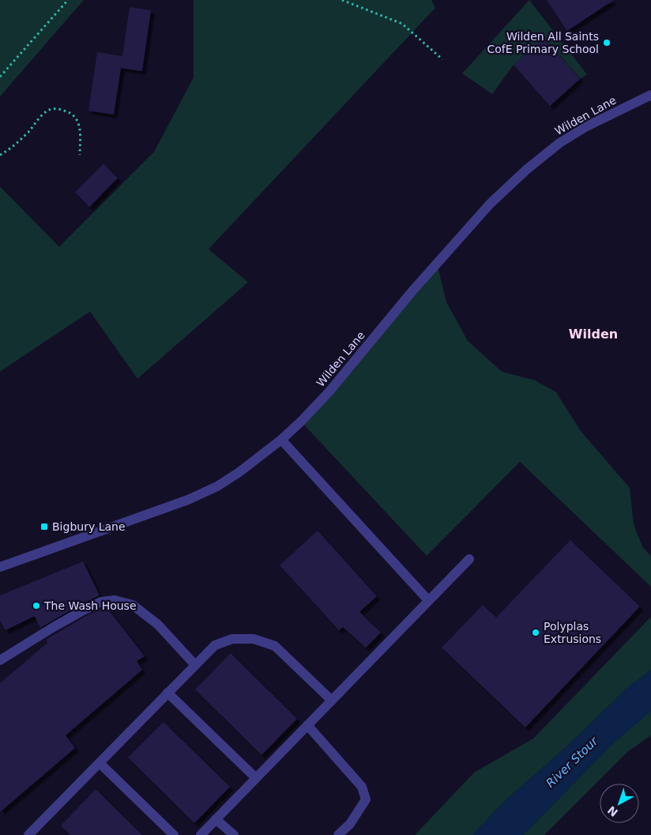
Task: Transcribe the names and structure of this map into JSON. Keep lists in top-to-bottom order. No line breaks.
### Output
{"streets":{"street":["Wilden Lane"]},"districts":["Wilden"],"water":["River Stour"],"places":{"other":["Wilden All Saints CofE Primary School","The Wash House","Polyplas Extrusions"],"transit":["Bigbury Lane"]},"north":"bottom left"}
